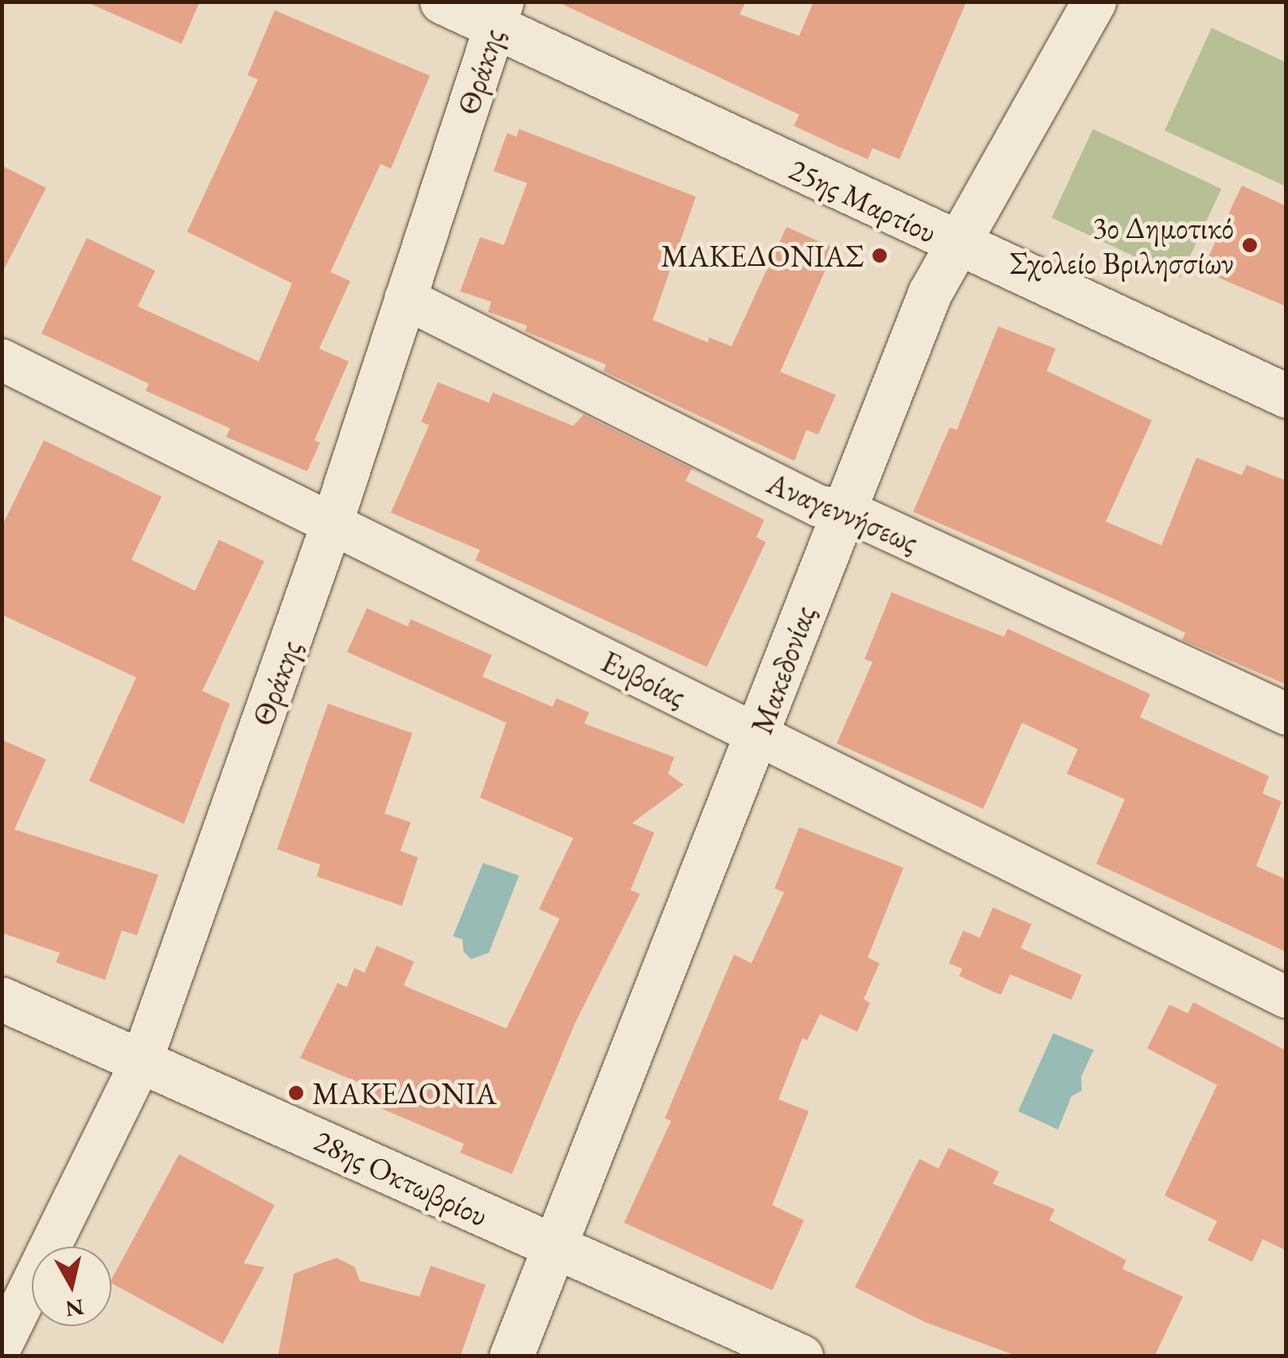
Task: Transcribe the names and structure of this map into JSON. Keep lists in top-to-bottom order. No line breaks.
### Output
{"streets":{"street":["Θράκης","25ης Μαρτίου","Αναγεννήσεως","Μακεδονίας","Ευβοίας","28ης Οκτωβρίου"]},"crossings":[["Θράκης","25ης Μαρτίου"],["Θράκης","Αναγεννήσεως"],["Θράκης","Ευβοίας"],["Θράκης","28ης Οκτωβρίου"],["25ης Μαρτίου","Μακεδονίας"],["Αναγεννήσεως","Μακεδονίας"],["Μακεδονίας","Ευβοίας"],["Μακεδονίας","28ης Οκτωβρίου"]],"places":["3ο Δημοτικό Σχολείο Βριλησσίων","ΜΑΚΕΔΟΝΙΑΣ","ΜΑΚΕΔΟΝΙΑ"],"north":"bottom"}
